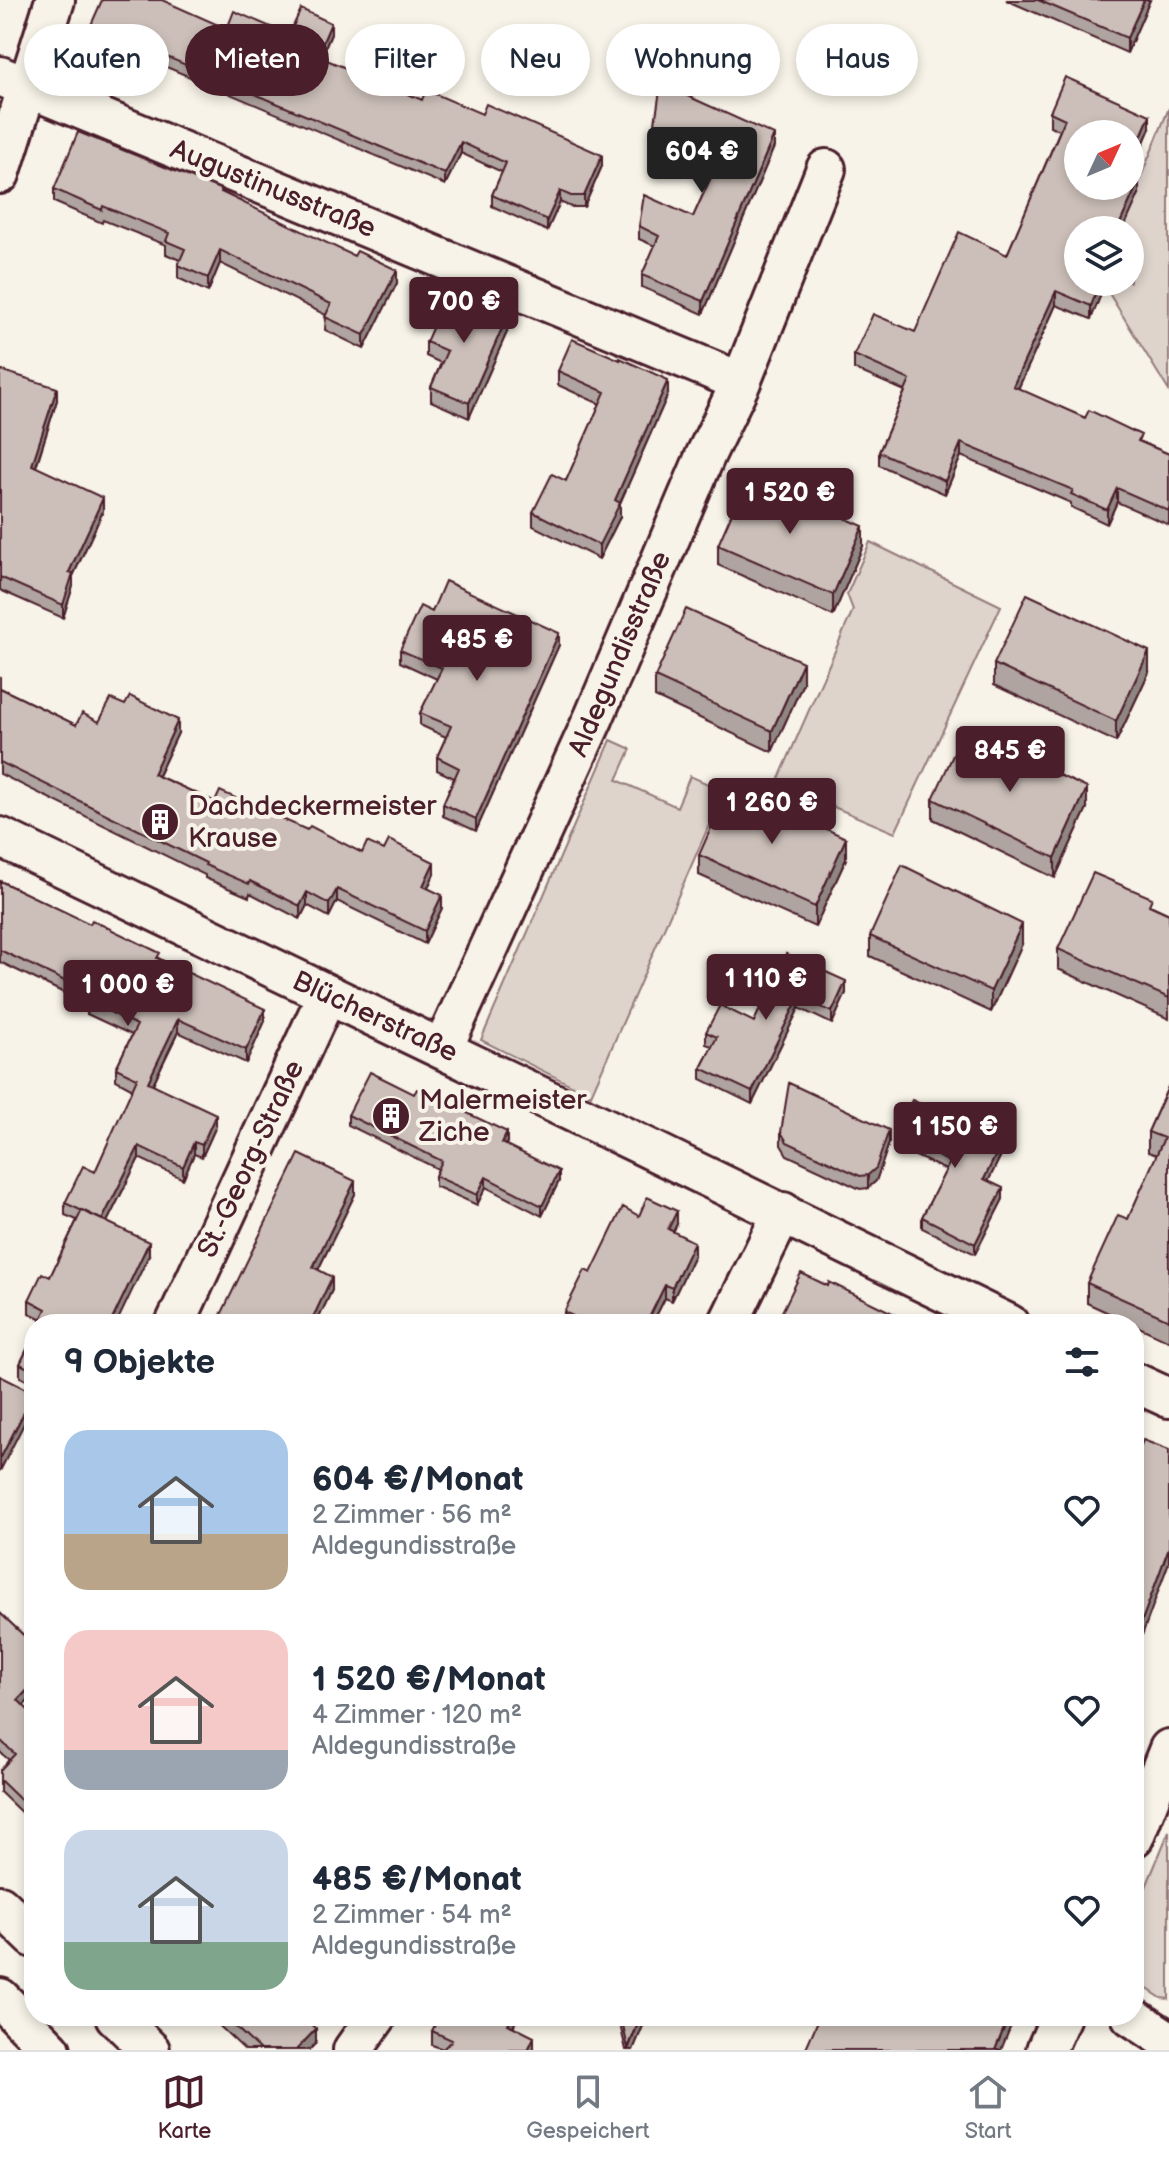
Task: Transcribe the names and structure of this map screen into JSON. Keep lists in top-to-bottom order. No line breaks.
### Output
{"streets":{"street":["Augustinusstraße","Aldegundisstraße","Blücherstraße","St.-Georg-Straße"]},"crossings":[["Augustinusstraße","Aldegundisstraße"],["Aldegundisstraße","Blücherstraße"],["Blücherstraße","St.-Georg-Straße"]],"places":{"building":["Dachdeckermeister Krause","Malermeister Ziche"]},"north":"top right","page":{"chip":["Kaufen","Mieten","Filter","Neu","Wohnung","Haus"],"price":["604 €","700 €","1 520 €","485 €","845 €","1 260 €","1 110 €","1 000 €","1 150 €"],"heading":"9 Objekte","list":[{"name":"604 €/Monat","note":"2 Zimmer · 56 m² · Aldegundisstraße"},{"name":"1 520 €/Monat","note":"4 Zimmer · 120 m² · Aldegundisstraße"},{"name":"485 €/Monat","note":"2 Zimmer · 54 m² · Aldegundisstraße"}],"tabs":["Karte","Gespeichert","Start"]}}
